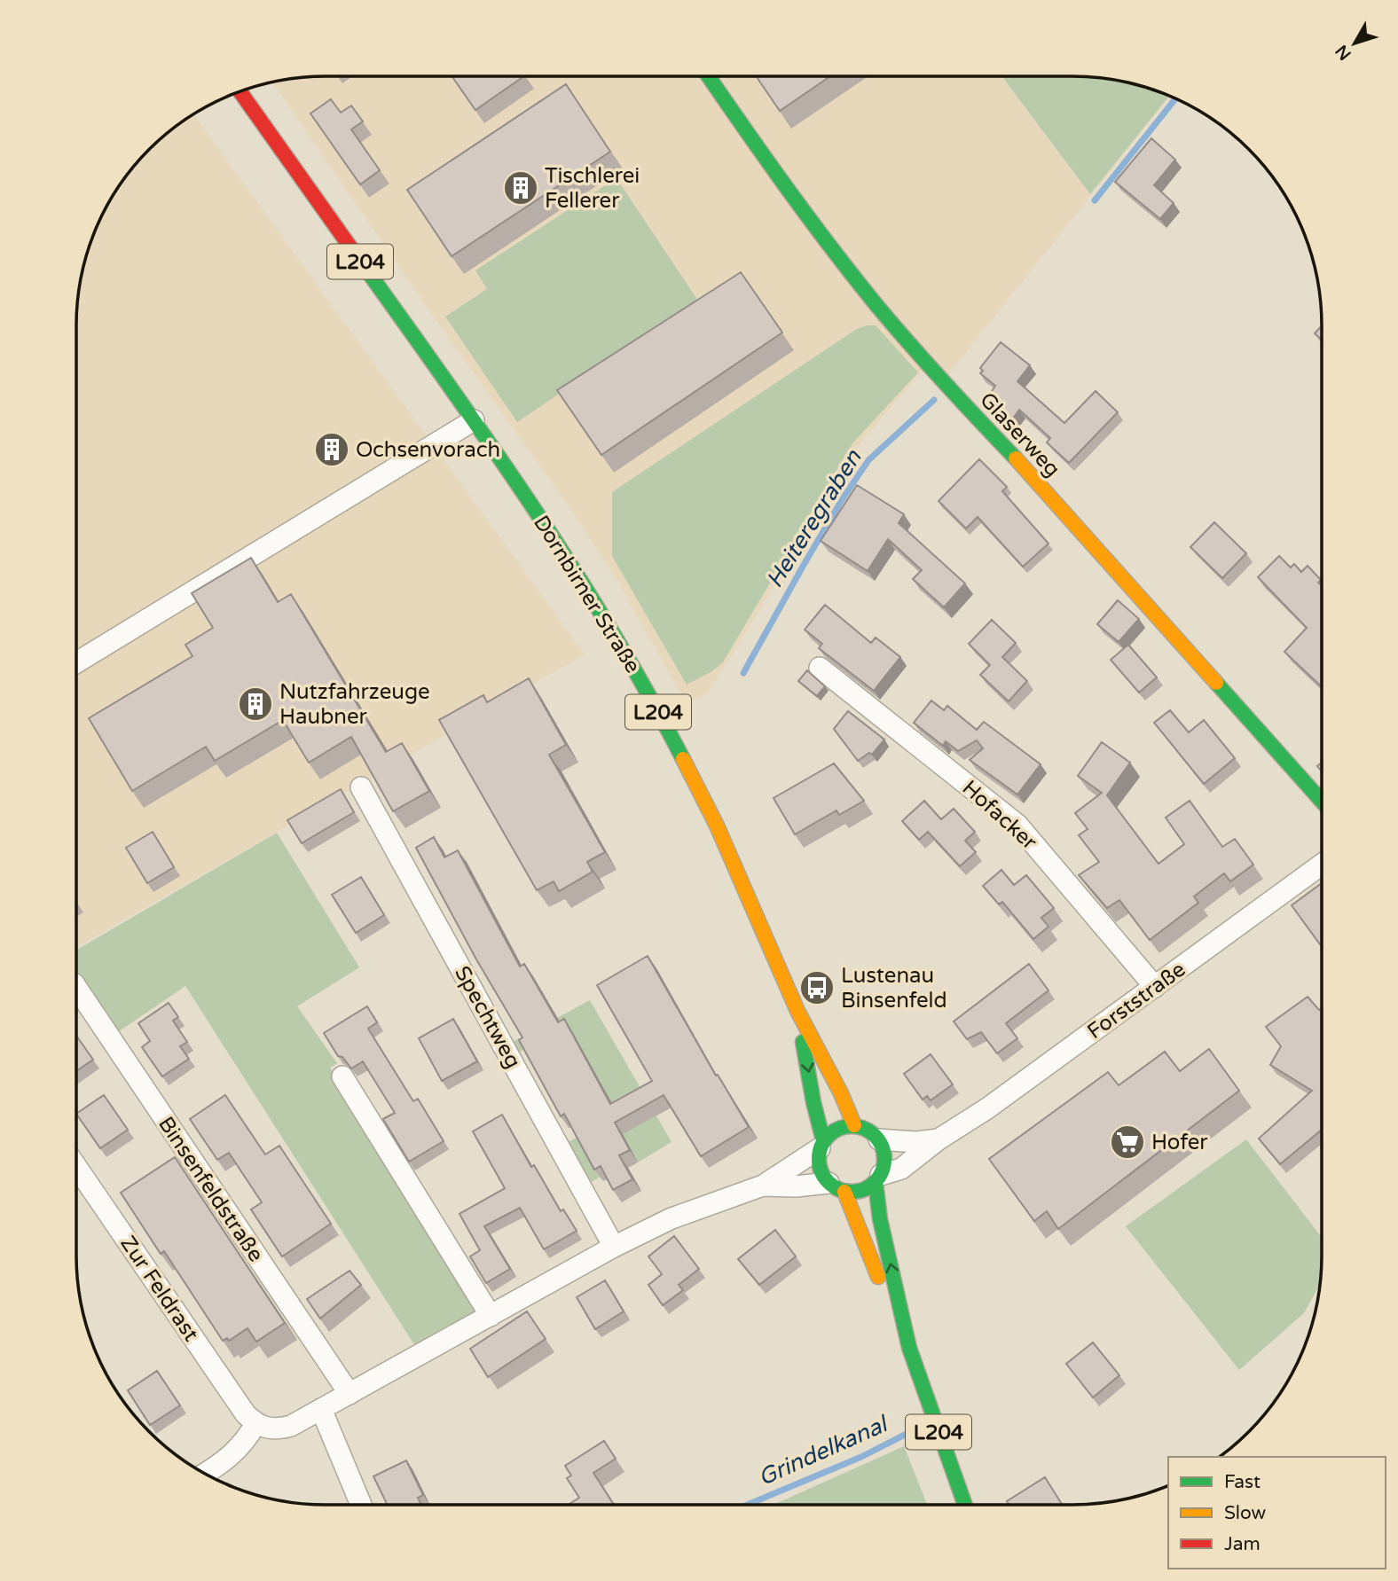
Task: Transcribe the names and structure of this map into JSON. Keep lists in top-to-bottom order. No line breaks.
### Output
{"streets":{"main road":["L204","Glaserweg","Dornbirner Straße"],"street":["Hofacker","Forststraße","Spechtweg","Binsenfeldstraße","Zur Feldrast"]},"crossings":[["Dornbirner Straße","Forststraße"],["Hofacker","Forststraße"]],"water":["Heiteregraben","Grindelkanal"],"places":{"building":["Tischlerei Fellerer","Ochsenvorach","Nutzfahrzeuge Haubner"],"bus stop":["Lustenau Binsenfeld"],"supermarket":["Hofer"]},"legend":["Fast","Slow","Jam"],"north":"bottom left"}
